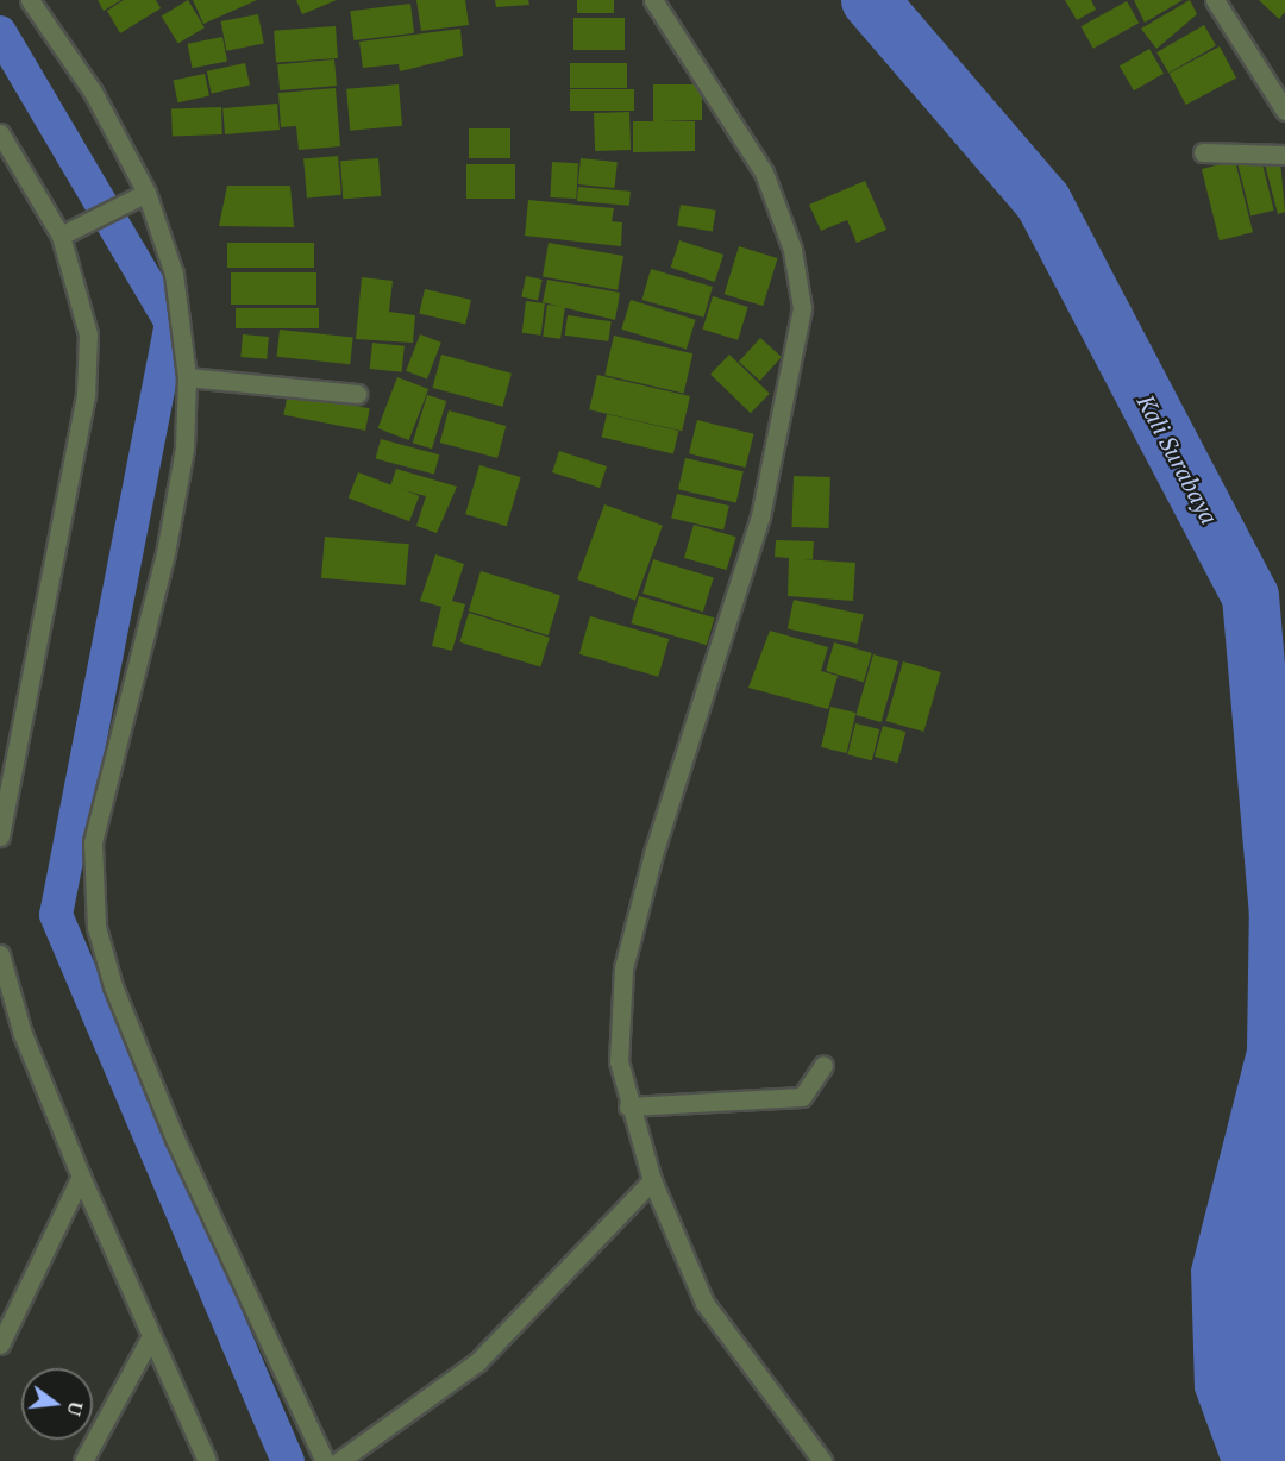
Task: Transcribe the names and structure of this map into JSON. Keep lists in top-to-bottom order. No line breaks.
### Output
{"water":["Kali Surabaya"],"north":"right"}
